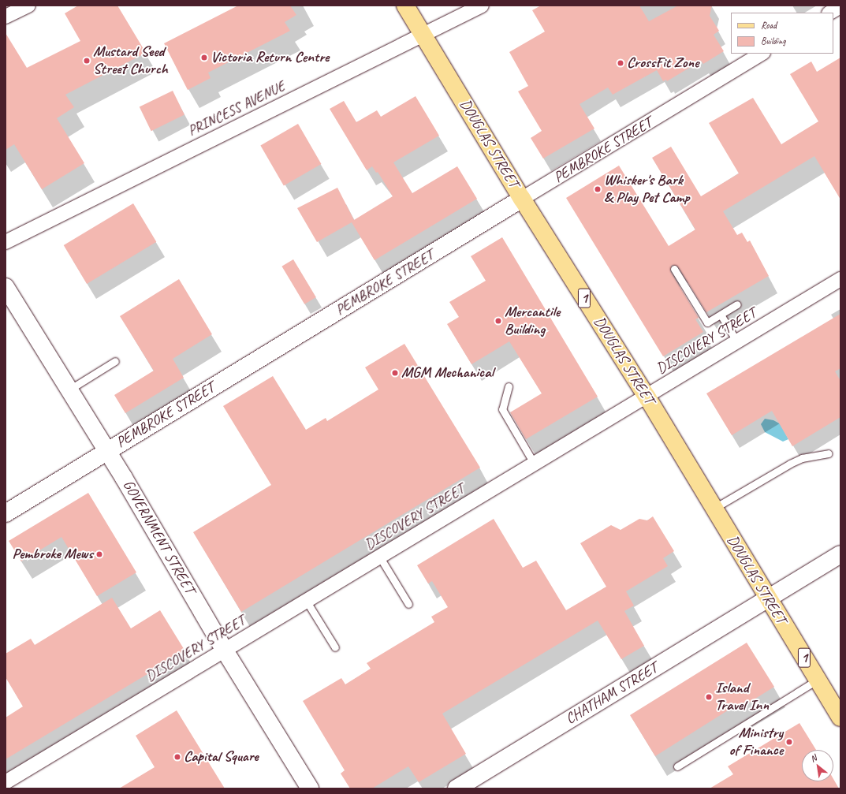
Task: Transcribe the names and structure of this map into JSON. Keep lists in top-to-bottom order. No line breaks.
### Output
{"streets":{"main road":["DOUGLAS STREET","1"],"street":["PRINCESS AVENUE","PEMBROKE STREET","DISCOVERY STREET","GOVERNMENT STREET","CHATHAM STREET"]},"crossings":[["PRINCESS AVENUE","DOUGLAS STREET"],["DOUGLAS STREET","PEMBROKE STREET"],["DOUGLAS STREET","DISCOVERY STREET"],["DOUGLAS STREET","CHATHAM STREET"],["PEMBROKE STREET","GOVERNMENT STREET"],["DISCOVERY STREET","GOVERNMENT STREET"]],"places":["Victoria Return Centre","Mustard Seed Street Church","CrossFit Zone","Whisker's Bark & Play Pet Camp","Mercantile Building","MGM Mechanical","Pembroke Mews","Island Travel Inn","Ministry of Finance","Capital Square"],"legend":["Road","Building"],"north":"top left"}
